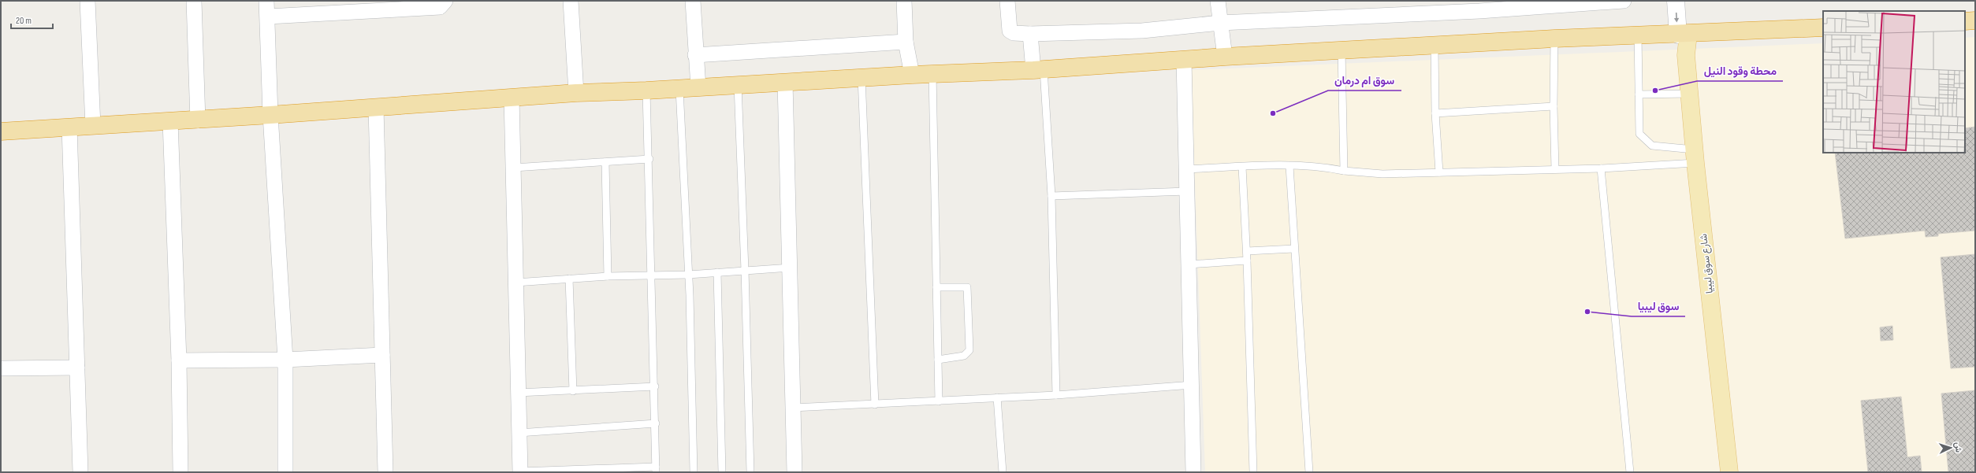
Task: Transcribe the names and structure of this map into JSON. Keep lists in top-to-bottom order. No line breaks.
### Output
{"streets":{"main road":["شارع سوق ليبيا"]},"places":["محطة وقود النيل","سوق ام درمان","سوق ليبيا"],"scale_bar":"20 m","north":"right"}
